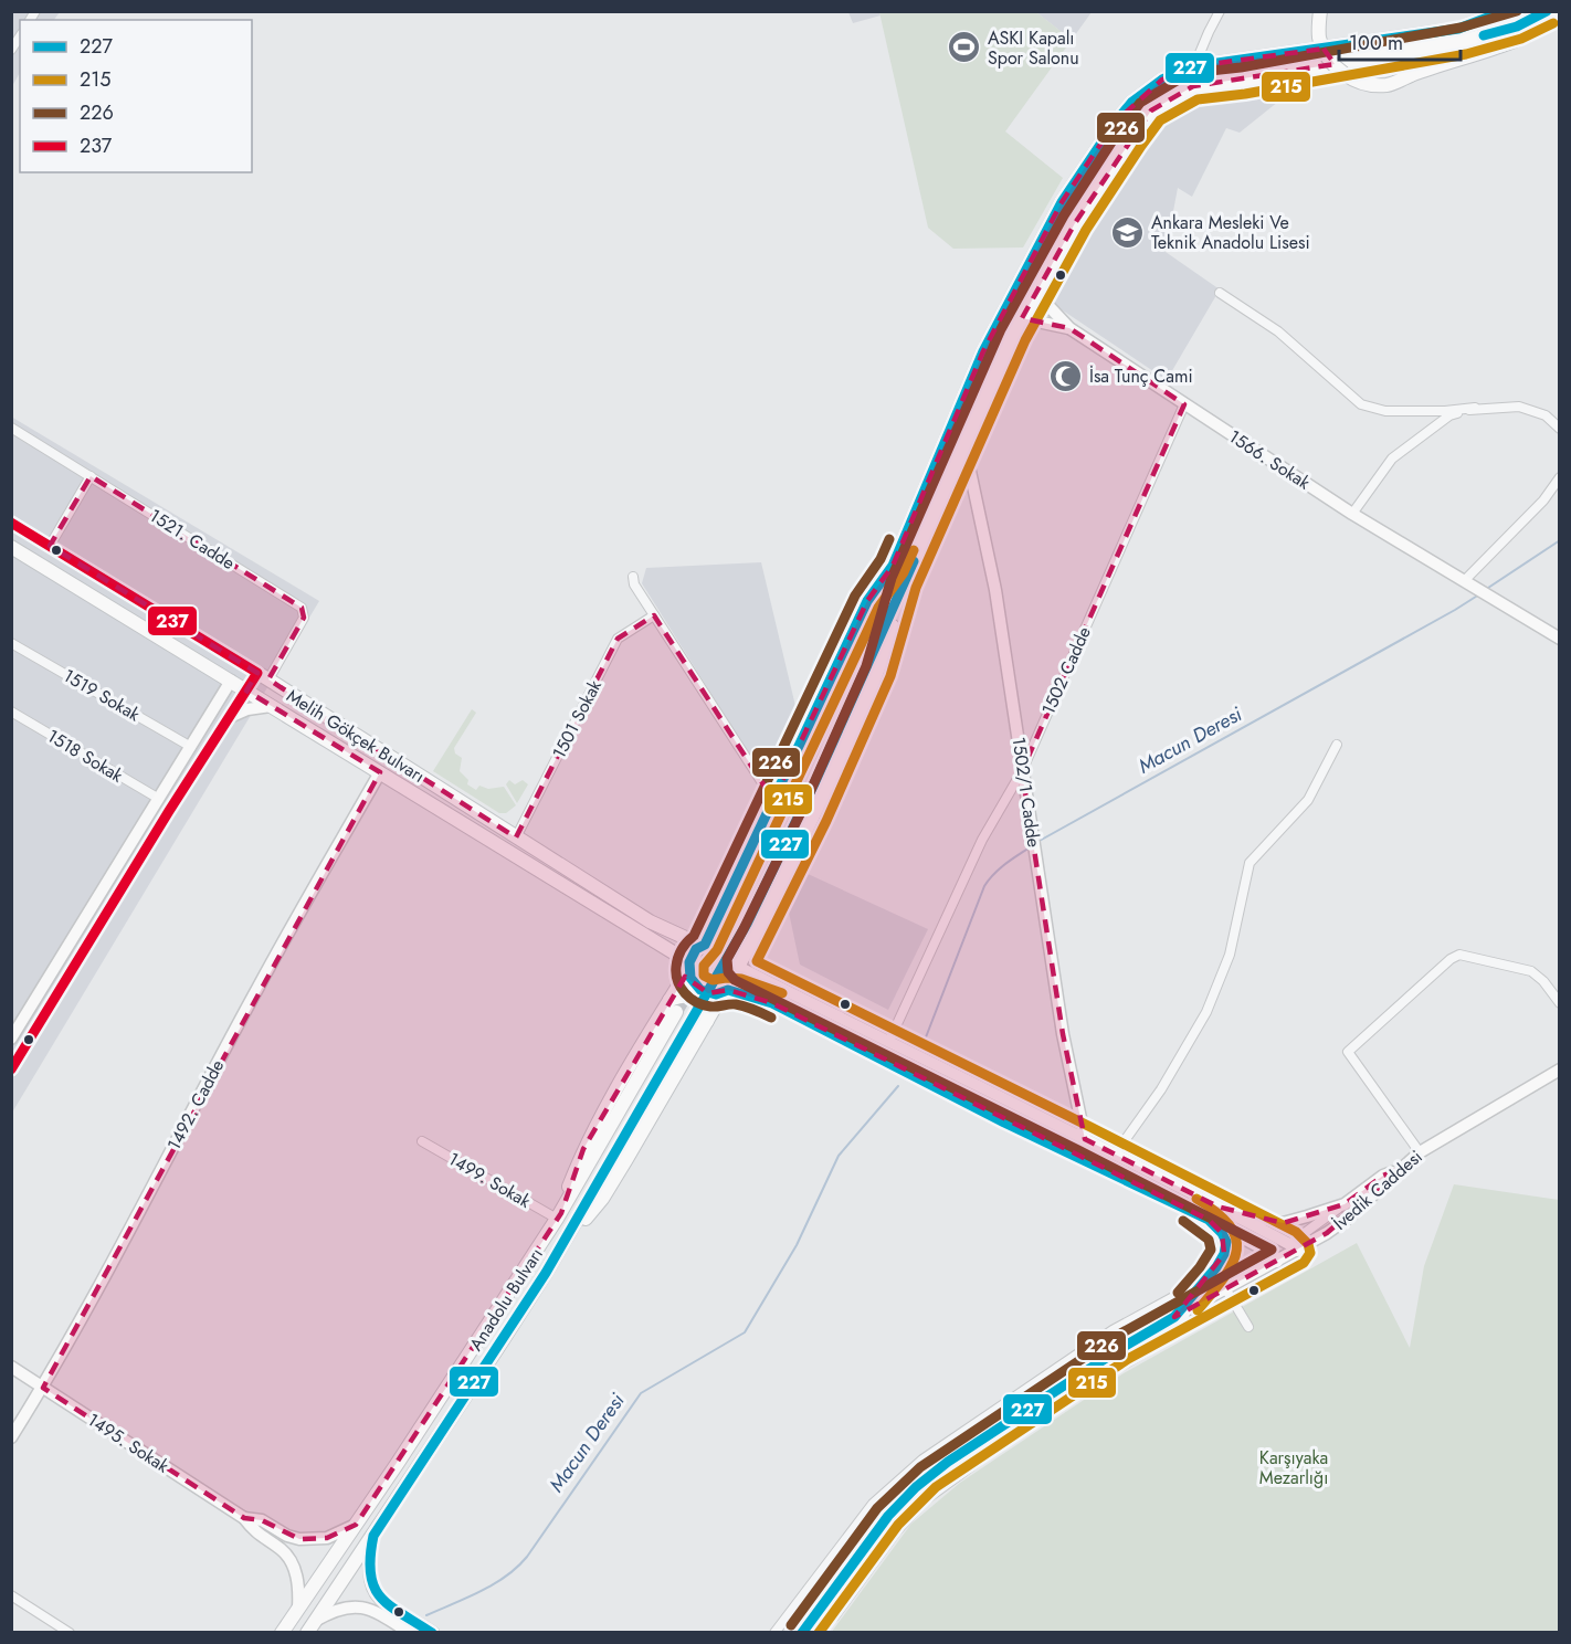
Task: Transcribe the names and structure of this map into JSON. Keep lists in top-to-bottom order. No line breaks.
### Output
{"streets":{"main road":["Melih Gökçek Bulvarı","Anadolu Bulvarı"],"street":["1566. Sokak","1521. Cadde","1502 Cadde","1519 Sokak","1501 Sokak","1518 Sokak","1502/1 Cadde","1492. Cadde","1499. Sokak","İvedik Caddesi","1495. Sokak"]},"crossings":[["1566. Sokak","1502 Cadde"],["1521. Cadde","Melih Gökçek Bulvarı"],["1502 Cadde","1502/1 Cadde"],["1501 Sokak","Melih Gökçek Bulvarı"],["Melih Gökçek Bulvarı","1492. Cadde"],["Melih Gökçek Bulvarı","Anadolu Bulvarı"],["1492. Cadde","1495. Sokak"],["1499. Sokak","Anadolu Bulvarı"],["Anadolu Bulvarı","1495. Sokak"]],"water":["Macun Deresi"],"parks":["Karşıyaka Mezarlığı"],"places":{"sports":["ASKI Kapalı Spor Salonu"],"school or university":["Ankara Mesleki Ve Teknik Anadolu Lisesi"],"mosque":["İsa Tunç Cami"]},"lines":["transit line 227","transit line 226","transit line 215","transit line 237"],"legend":["227","215","226","237"],"scale_bar":"100 m"}
